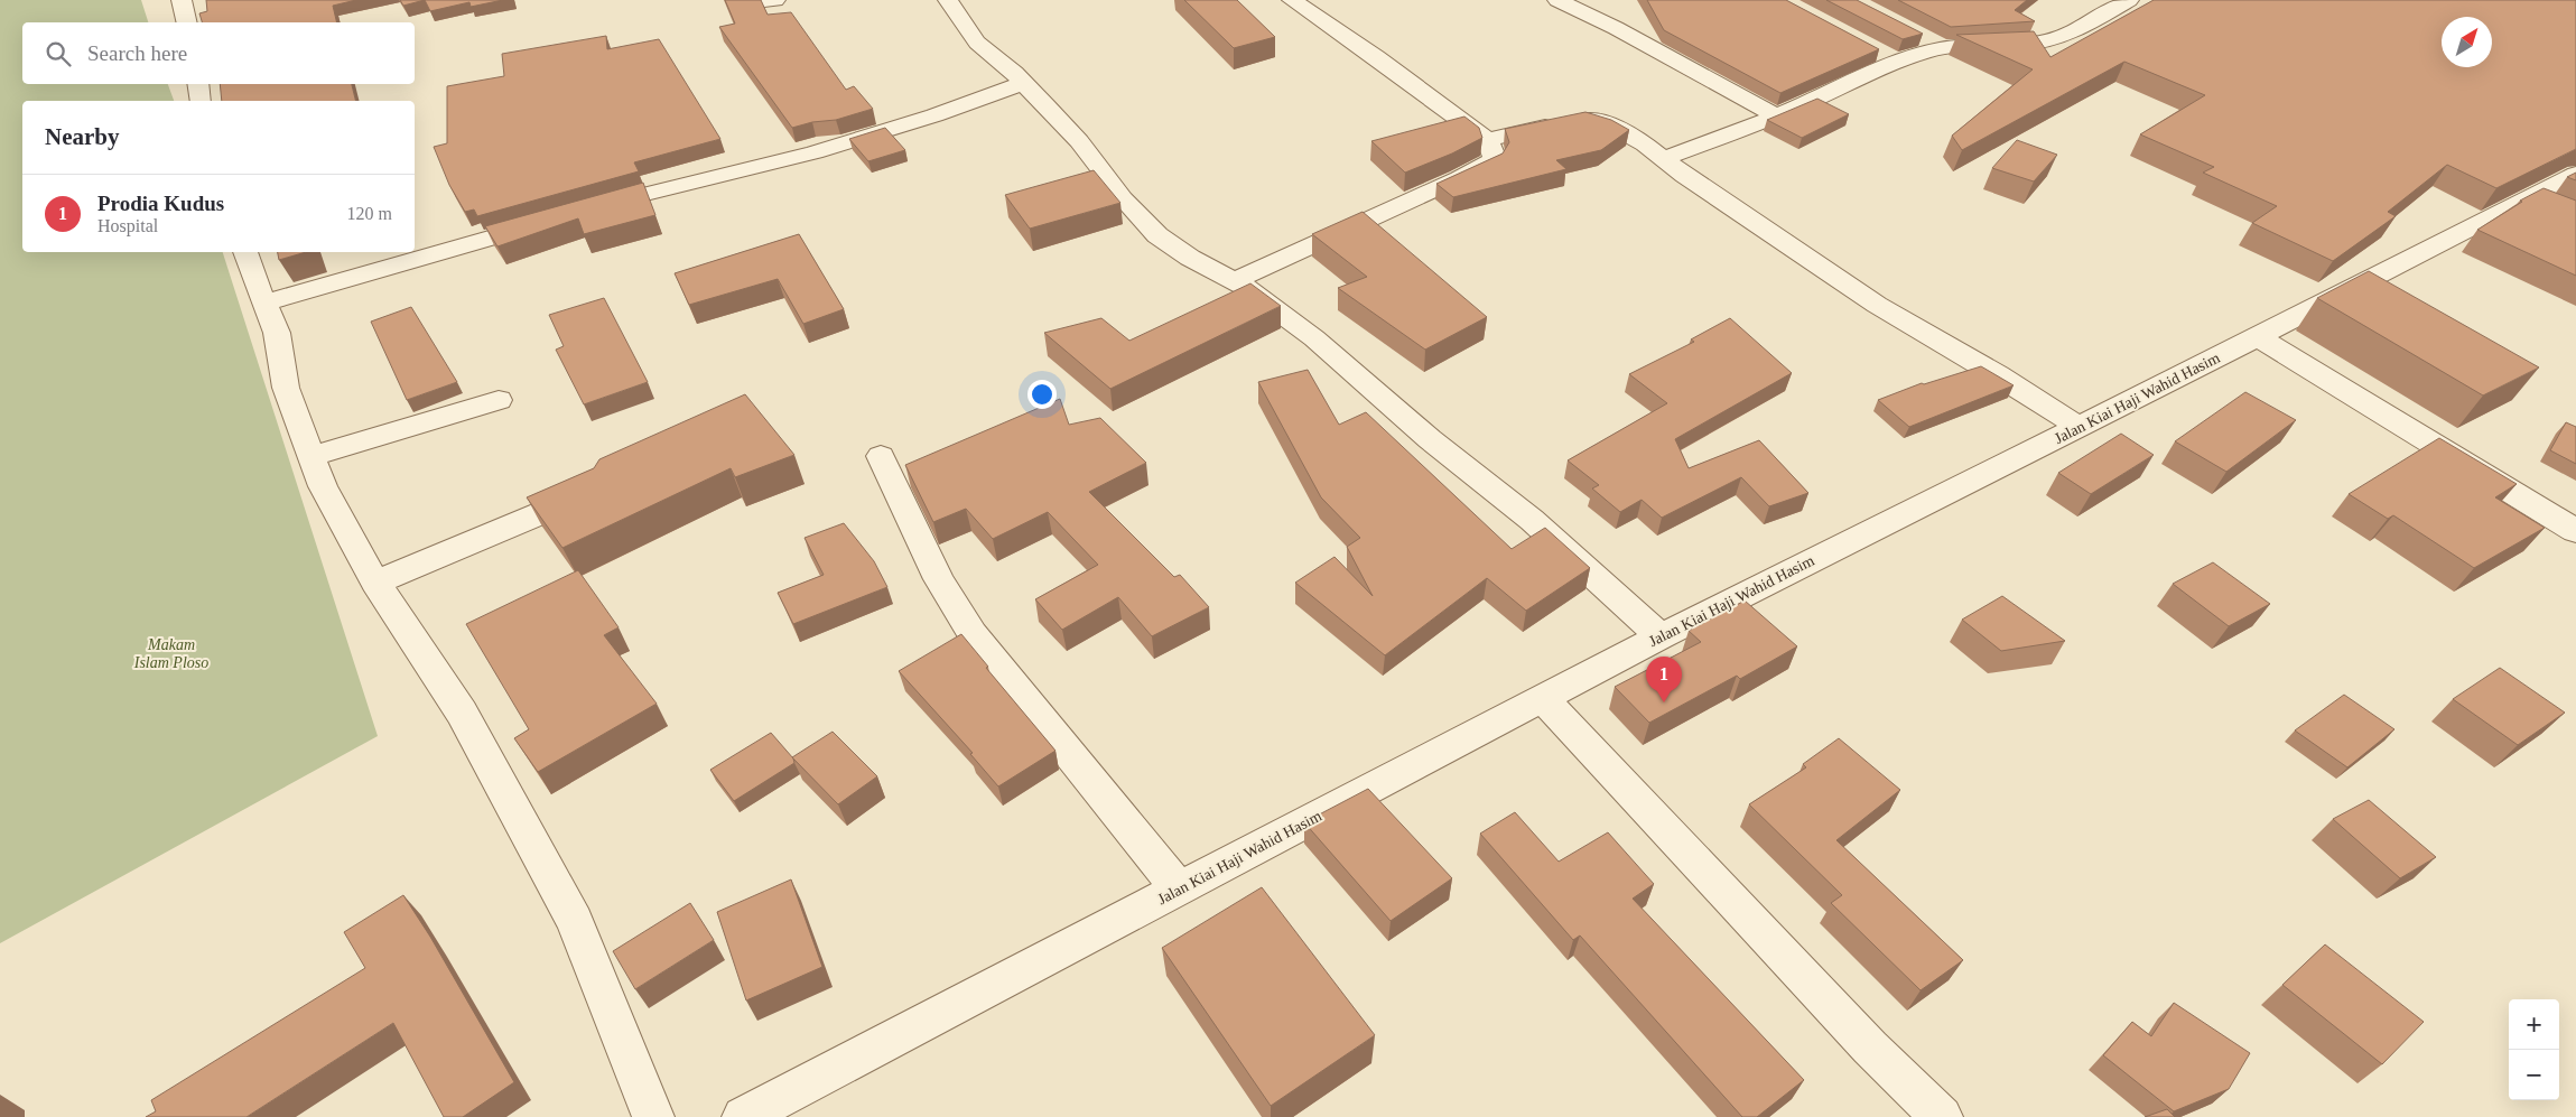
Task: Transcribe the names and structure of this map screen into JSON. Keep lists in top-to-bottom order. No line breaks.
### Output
{"streets":{"street":["Jalan Kiai Haji Wahid Hasim"]},"parks":["Makam Islam Ploso"],"north":"top right","page":{"search":"Search here","heading":"Nearby","list":[{"mark":"1","name":"Prodia Kudus","note":"Hospital","value":"120 m"}],"pins":"1","map_buttons":["+","−"]}}
